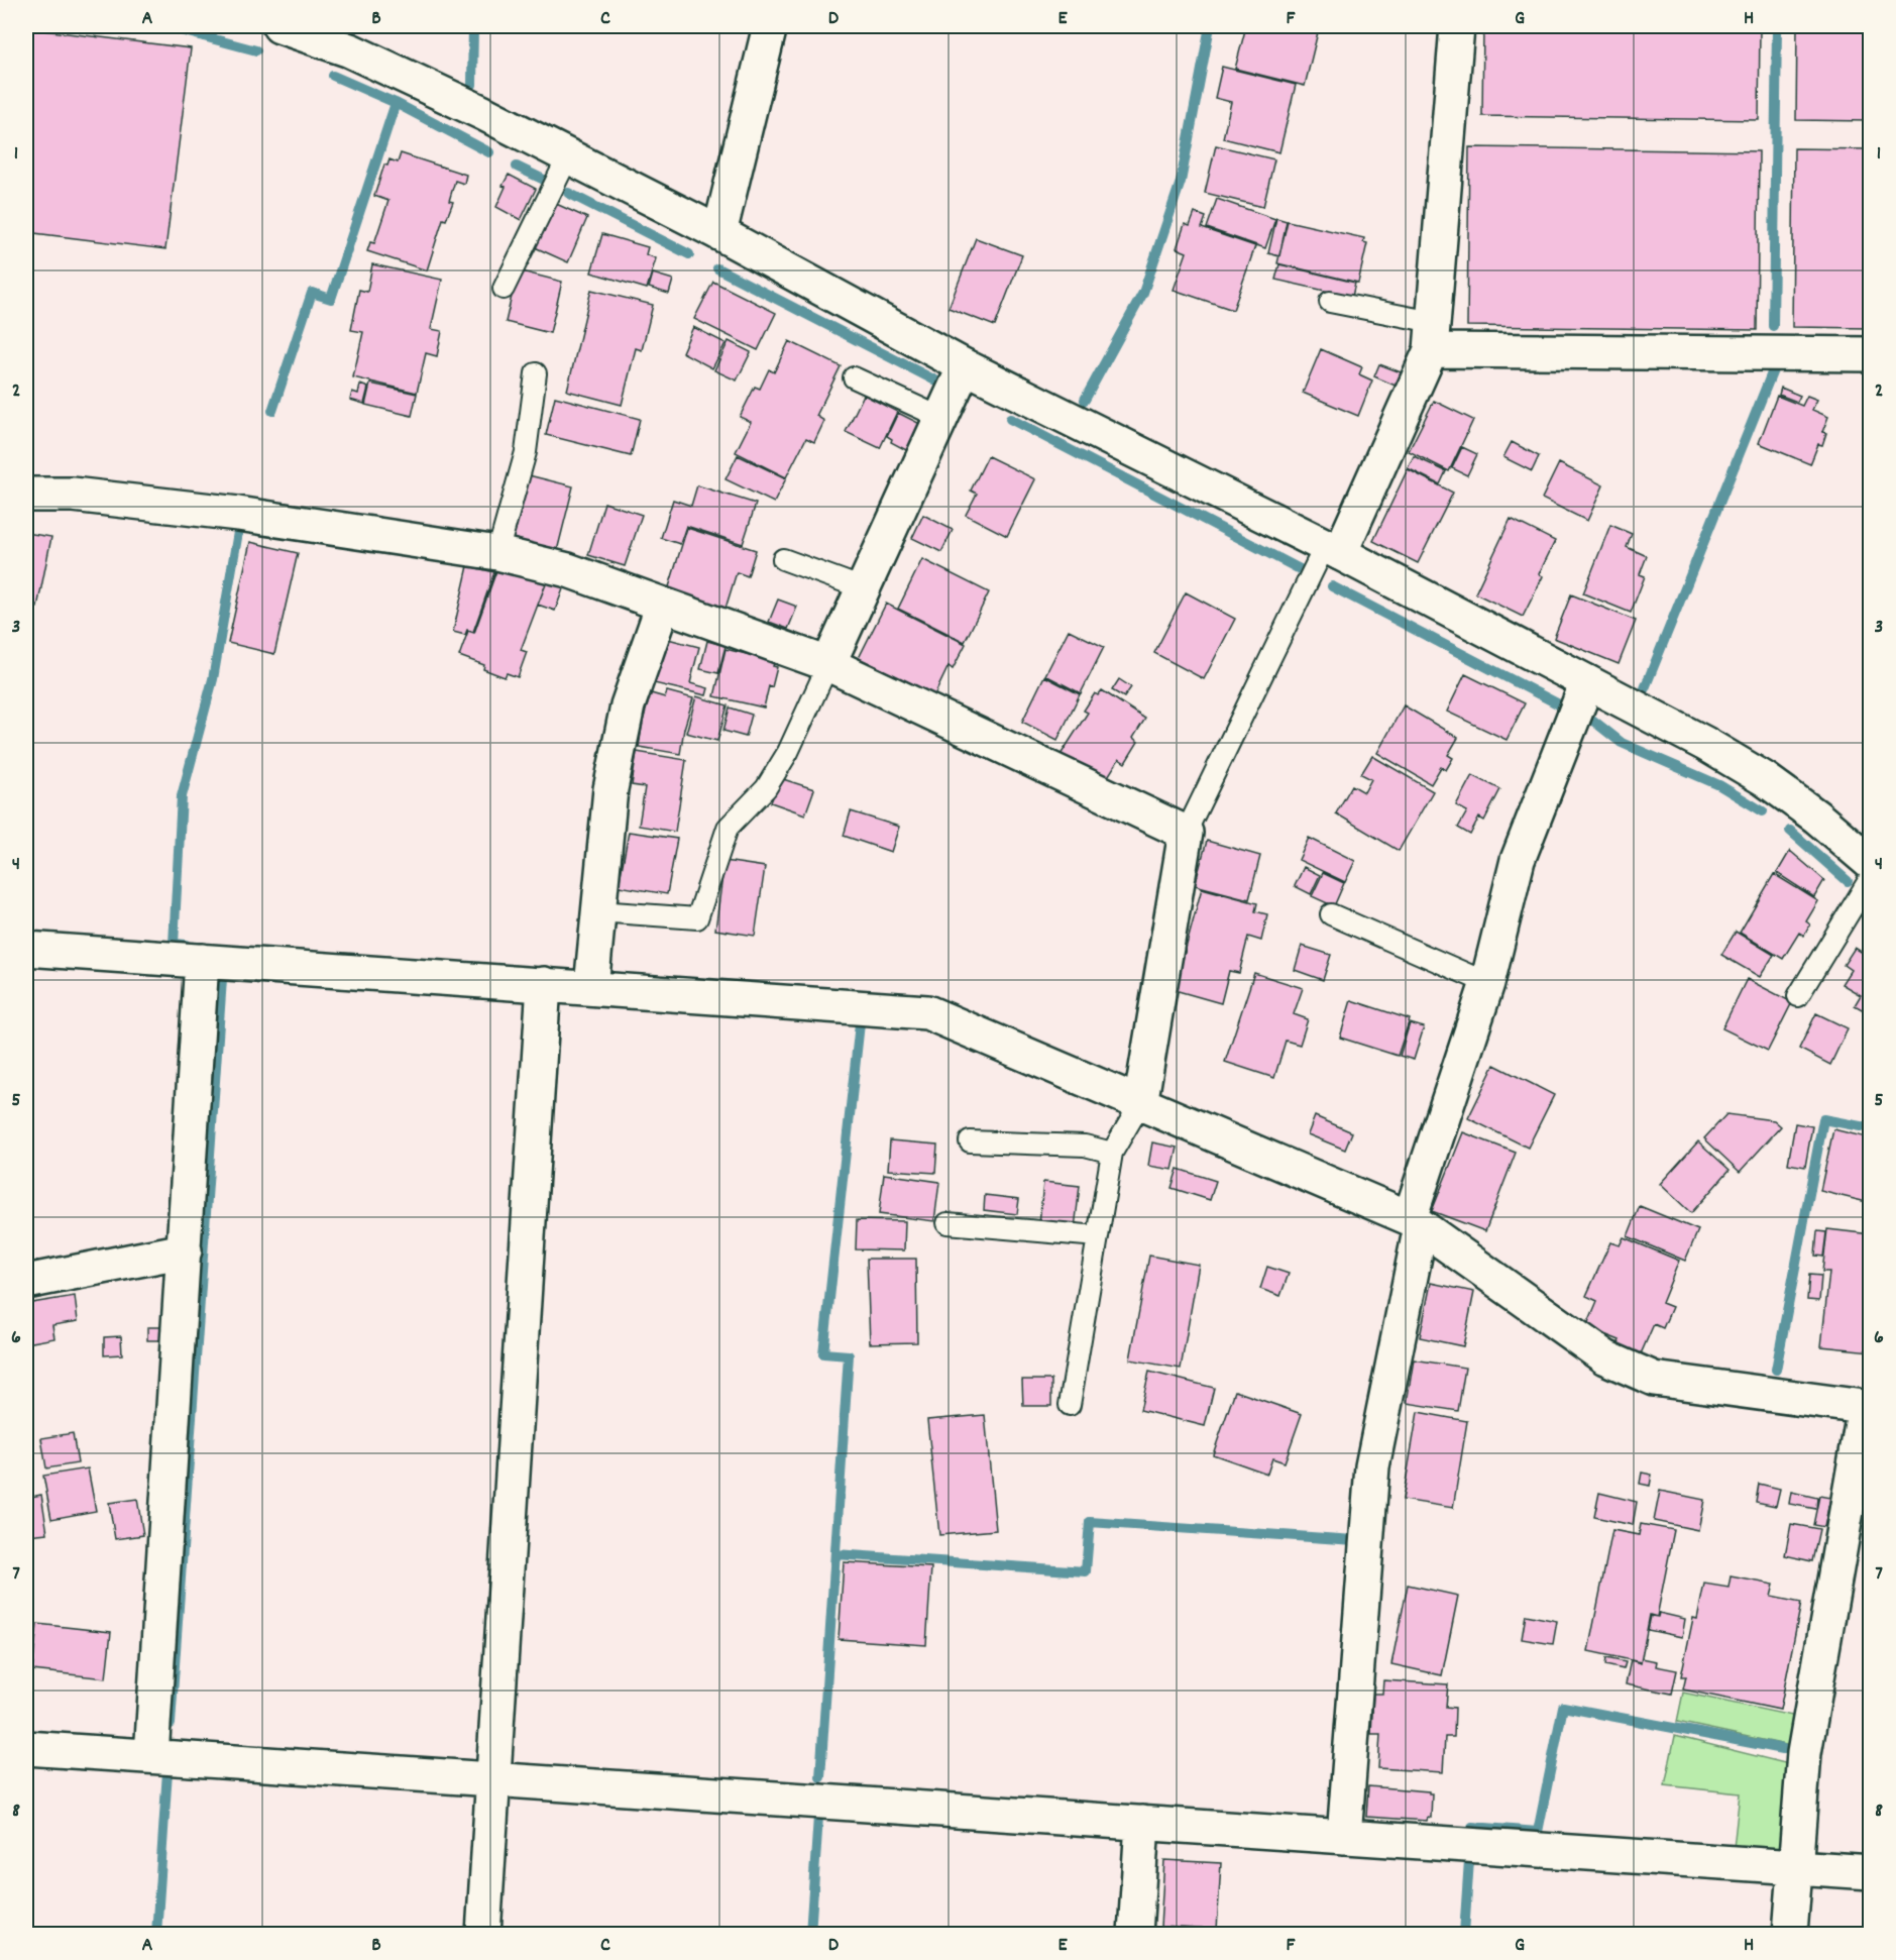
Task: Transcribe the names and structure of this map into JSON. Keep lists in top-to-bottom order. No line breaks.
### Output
{"grid":{"columns":["A","B","C","D","E","F","G","H"],"rows":["1","2","3","4","5","6","7","8"]}}
